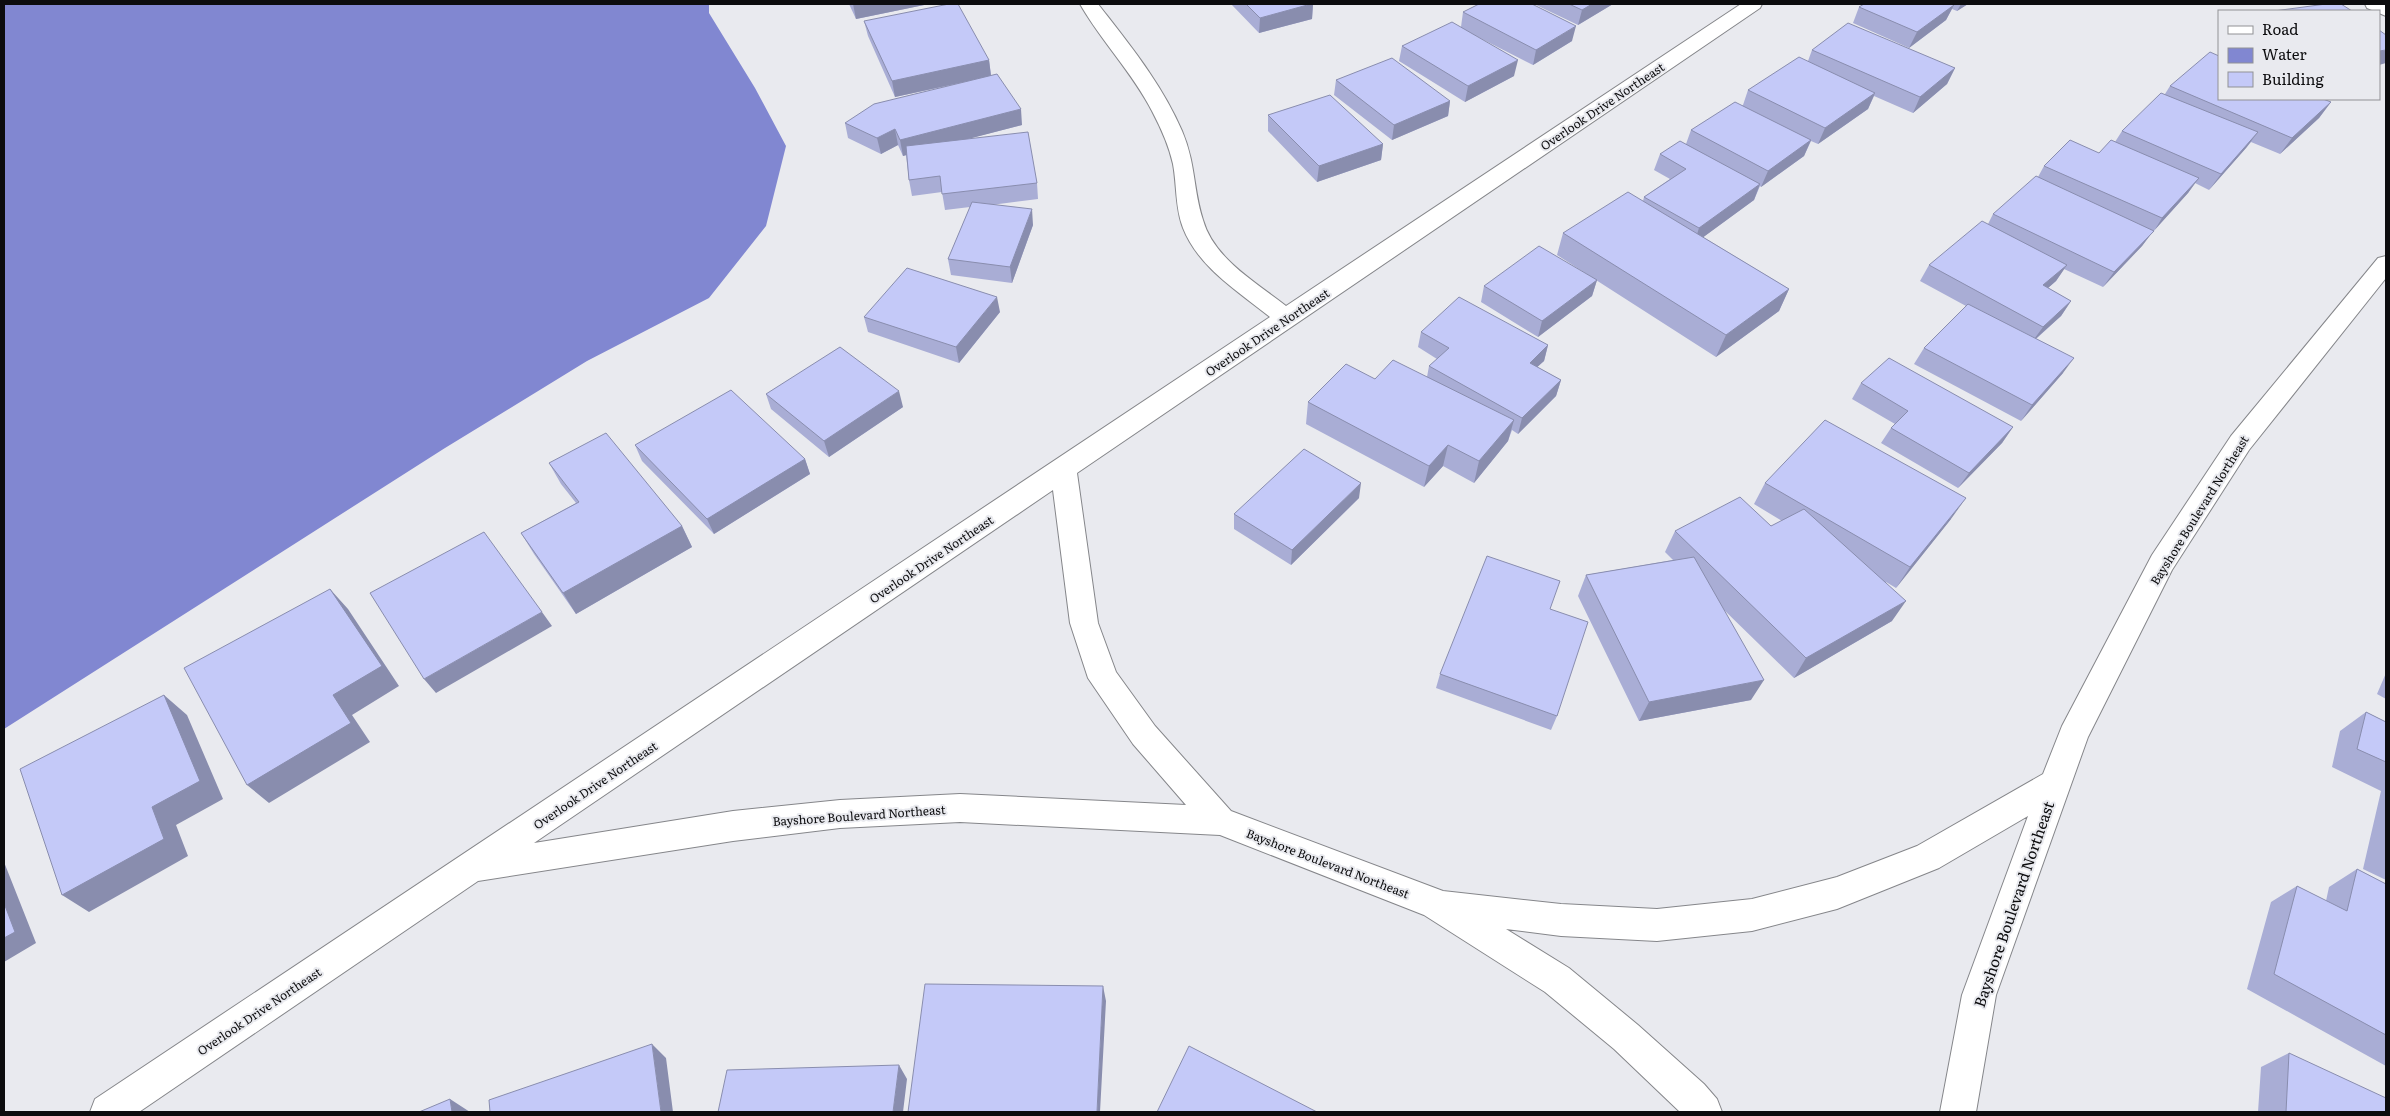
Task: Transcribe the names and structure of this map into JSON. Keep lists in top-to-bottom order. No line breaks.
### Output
{"streets":{"street":["Overlook Drive Northeast","Bayshore Boulevard Northeast"]},"crossings":[["Overlook Drive Northeast","Bayshore Boulevard Northeast"]],"legend":["Road","Water","Building"]}
